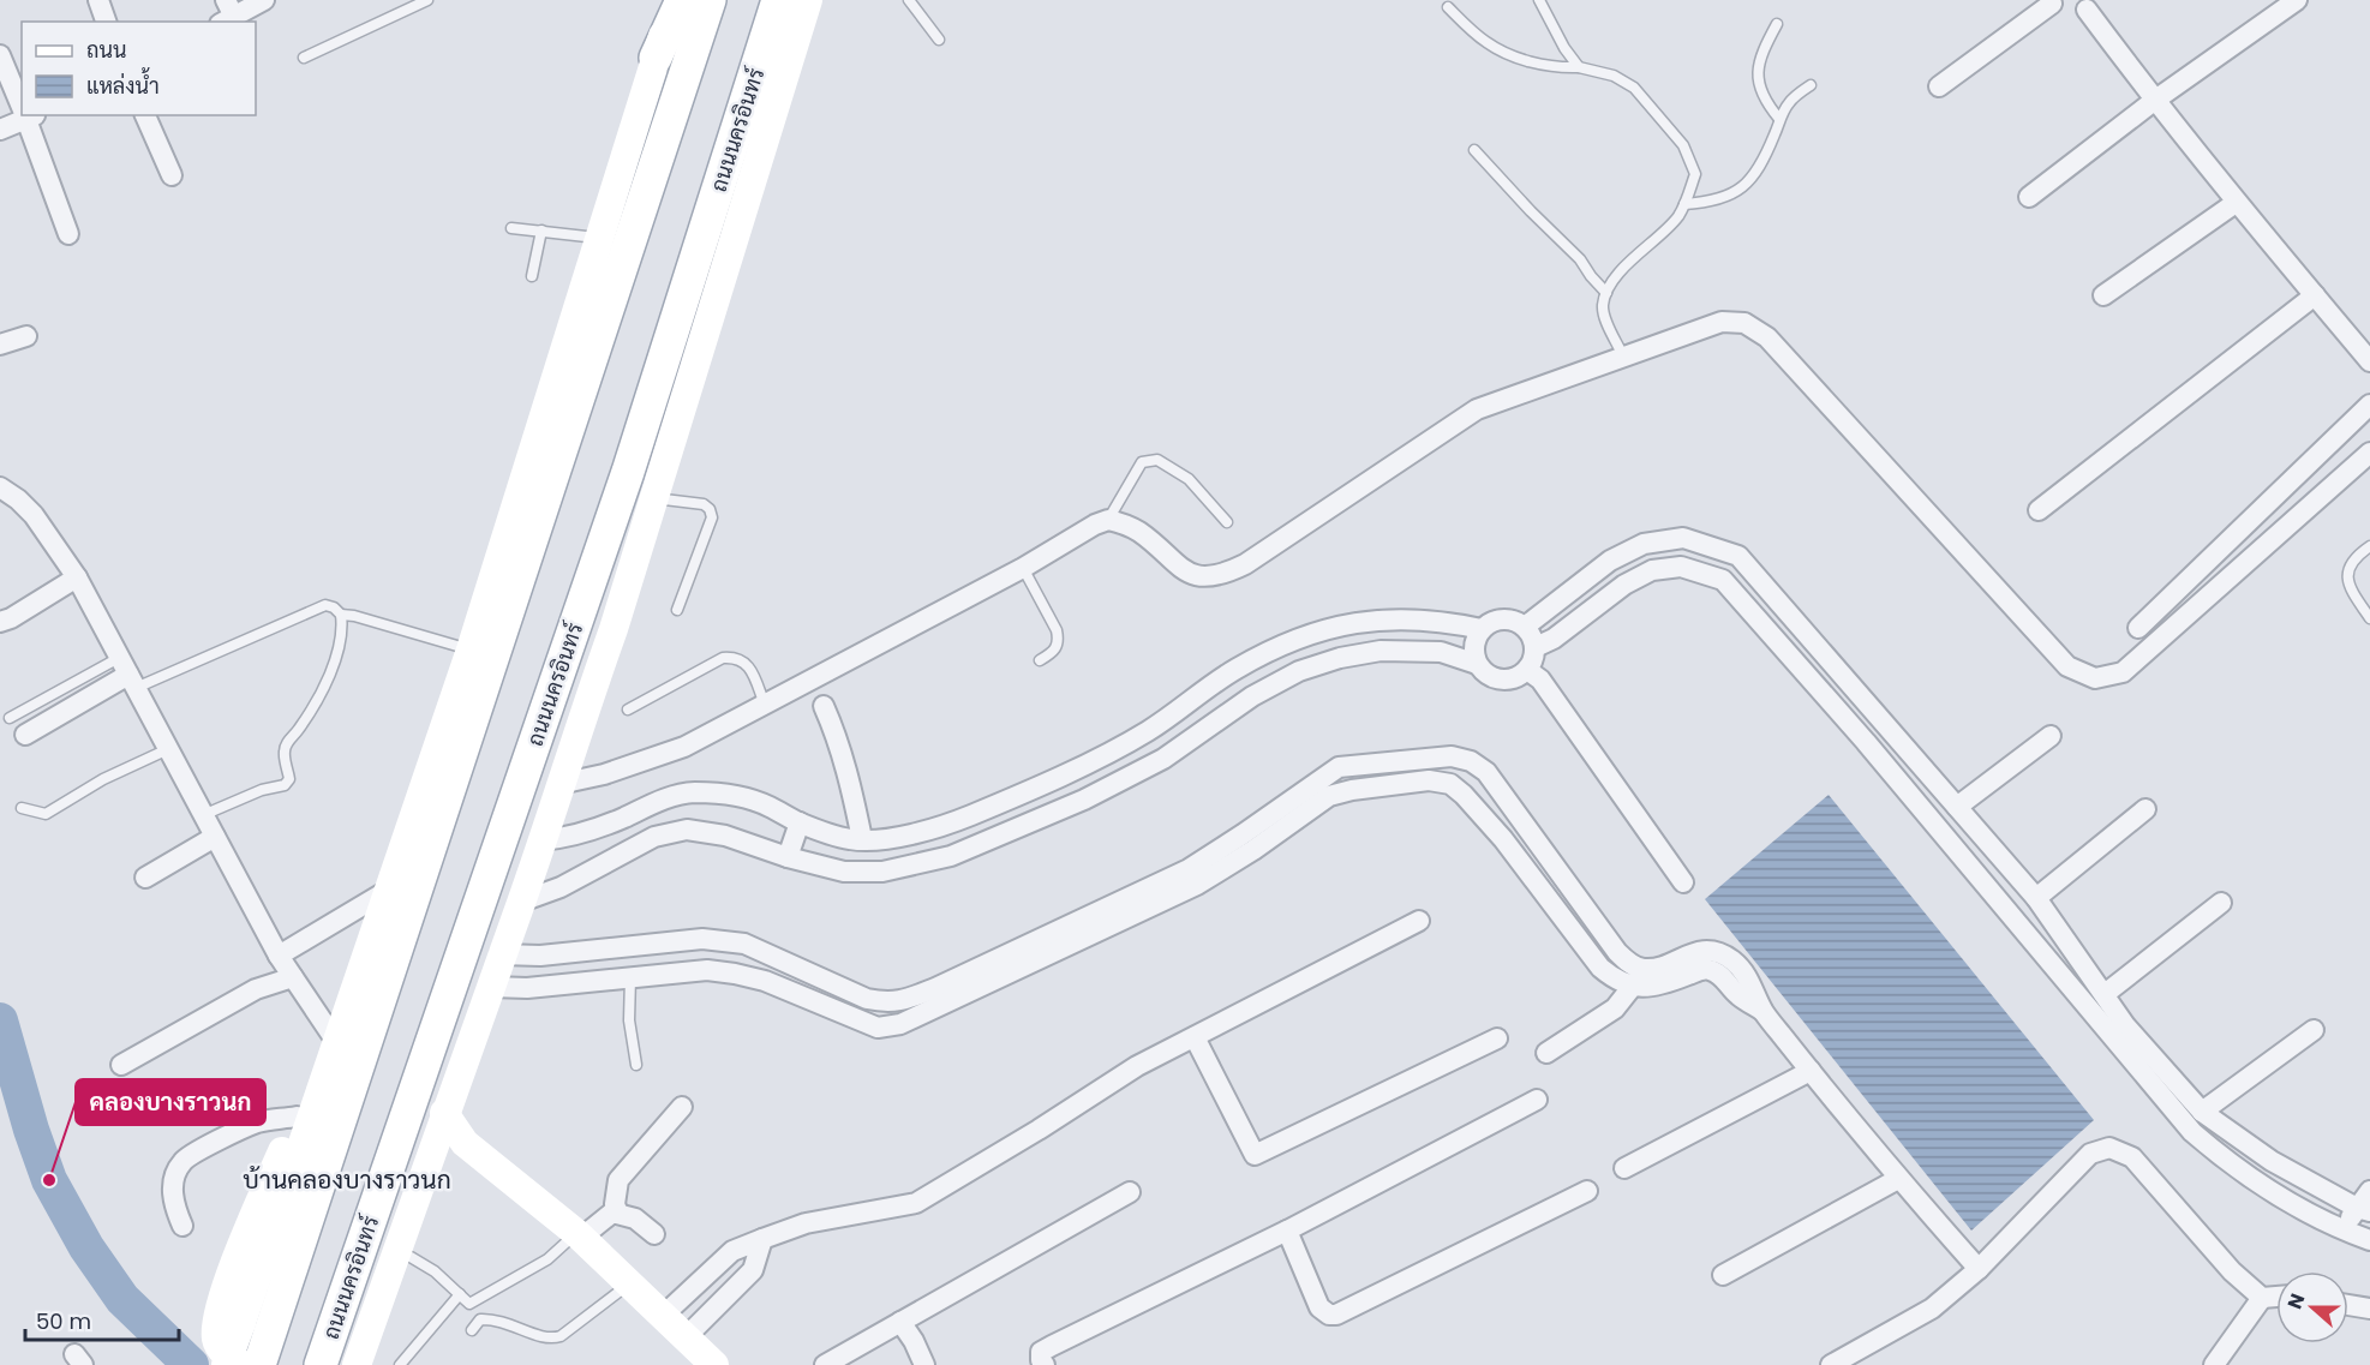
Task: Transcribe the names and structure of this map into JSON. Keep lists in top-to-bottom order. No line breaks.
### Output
{"streets":{"main road":["ถนนนครอินทร์"]},"districts":["บ้านคลองบางราวนก"],"places":["คลองบางราวนก"],"legend":["ถนน","แหล่งน้ำ"],"scale_bar":"50 m","north":"left"}
